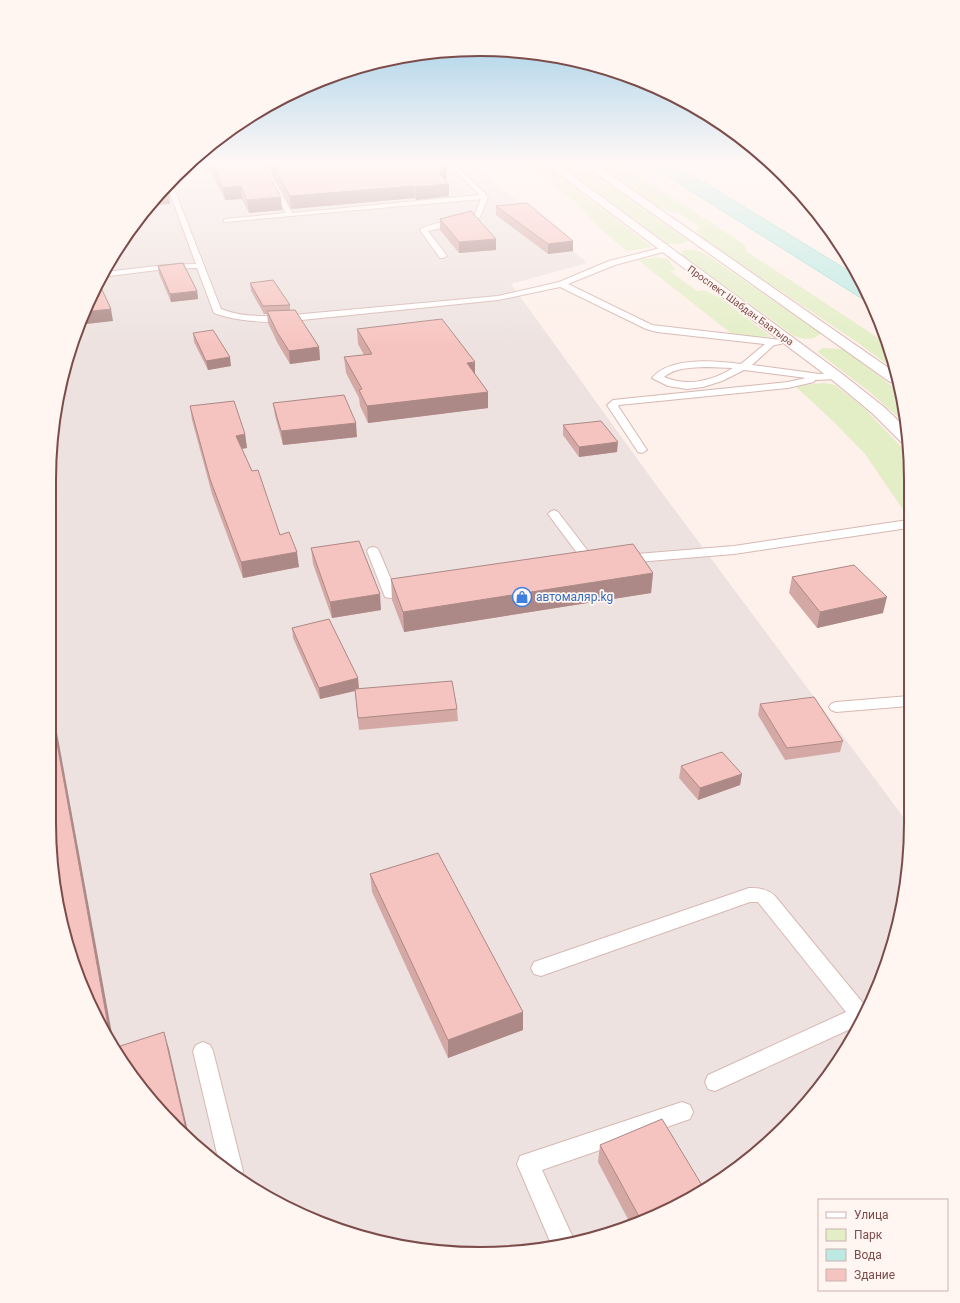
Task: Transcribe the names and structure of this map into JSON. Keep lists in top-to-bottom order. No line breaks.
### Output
{"streets":{"main road":["Проспект Шабдан Баатыра"]},"places":{"shop":["автомаляр.kg"]},"legend":["Улица","Парк","Вода","Здание"]}
